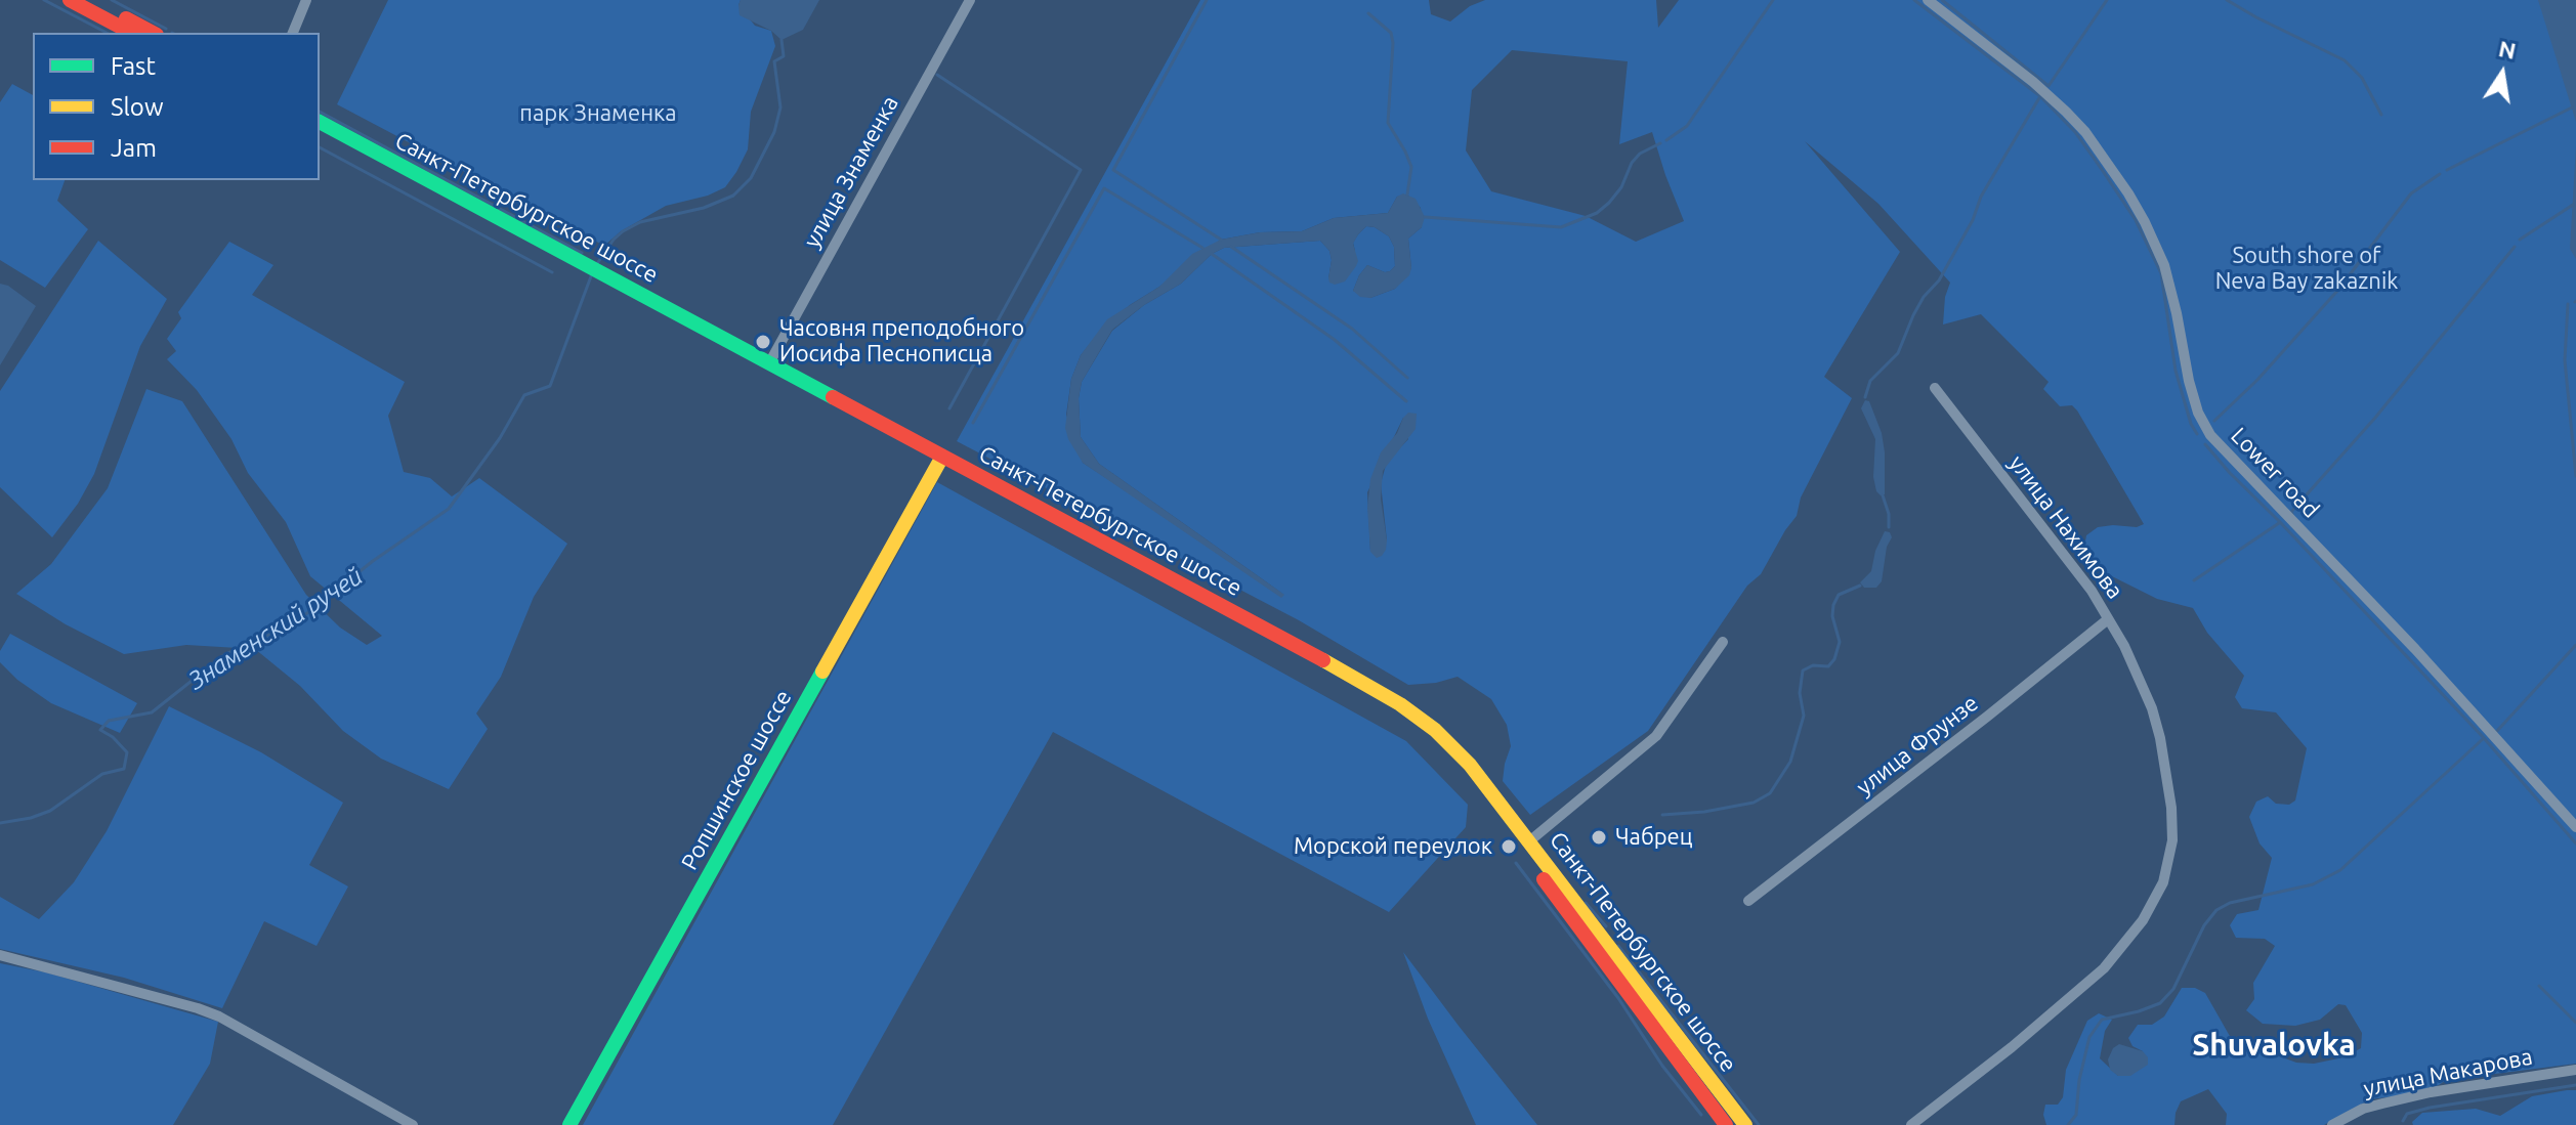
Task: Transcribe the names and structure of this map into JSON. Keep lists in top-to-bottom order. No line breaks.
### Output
{"streets":{"main road":["Санкт-Петербургское шоссе","Ропшинское шоссе"],"street":["улица Знаменка","Lower road","улица Нахимова","улица Фрунзе","улица Макарова"]},"crossings":[["улица Знаменка","Санкт-Петербургское шоссе"],["Санкт-Петербургское шоссе","Ропшинское шоссе"],["улица Нахимова","улица Фрунзе"]],"districts":["Shuvalovka"],"water":["Знаменский ручей"],"parks":["парк Знаменка","South shore of Neva Bay zakaznik"],"places":["Часовня преподобного Иосифа Песнописца","Чабрец","Морской переулок"],"legend":["Fast","Slow","Jam"],"north":"top"}
